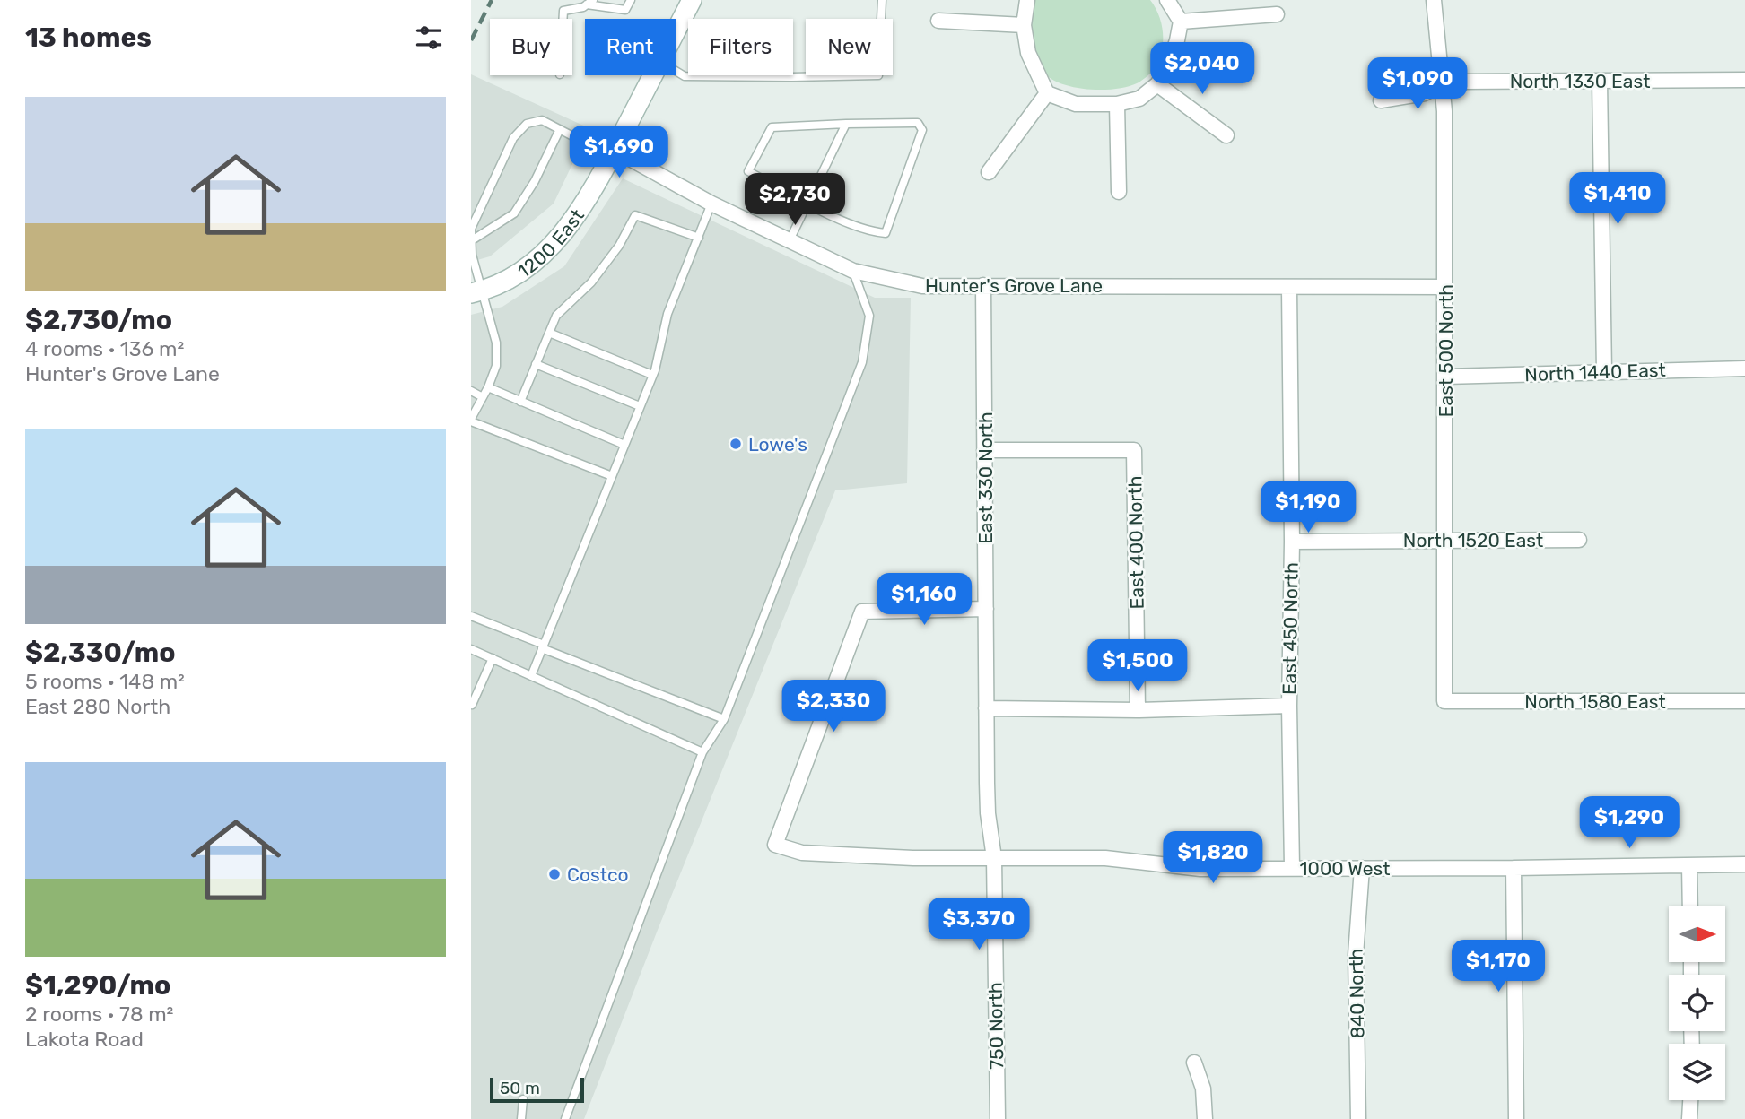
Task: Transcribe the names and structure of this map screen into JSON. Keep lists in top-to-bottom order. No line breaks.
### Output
{"streets":{"main road":["1200 East"],"street":["North 1330 East","Hunter's Grove Lane","East 500 North","North 1440 East","East 330 North","North 1520 East","East 400 North","East 450 North","North 1580 East","1000 West","840 North","750 North"]},"crossings":[["North 1330 East","East 500 North"],["1200 East","Hunter's Grove Lane"],["Hunter's Grove Lane","East 500 North"],["Hunter's Grove Lane","East 330 North"],["Hunter's Grove Lane","East 450 North"],["East 500 North","North 1440 East"],["East 500 North","North 1520 East"],["East 500 North","North 1580 East"],["East 330 North","East 400 North"],["East 330 North","1000 West"],["East 330 North","750 North"],["North 1520 East","East 450 North"],["East 450 North","1000 West"],["1000 West","840 North"],["1000 West","750 North"]],"places":["Lowe's","Costco"],"scale_bar":"50 m","north":"right","page":{"heading":"13 homes","chip":["Buy","Rent","Filters","New"],"price":["$2,040","$1,090","$1,690","$1,410","$2,730","$1,190","$1,160","$1,500","$2,330","$1,290","$1,820","$3,370","$1,170"],"list":[{"name":"$2,730/mo","note":"4 rooms · 136 m² · Hunter's Grove Lane"},{"name":"$2,330/mo","note":"5 rooms · 148 m² · East 280 North"},{"name":"$1,290/mo","note":"2 rooms · 78 m² · Lakota Road"}],"scale":"50 m"}}
